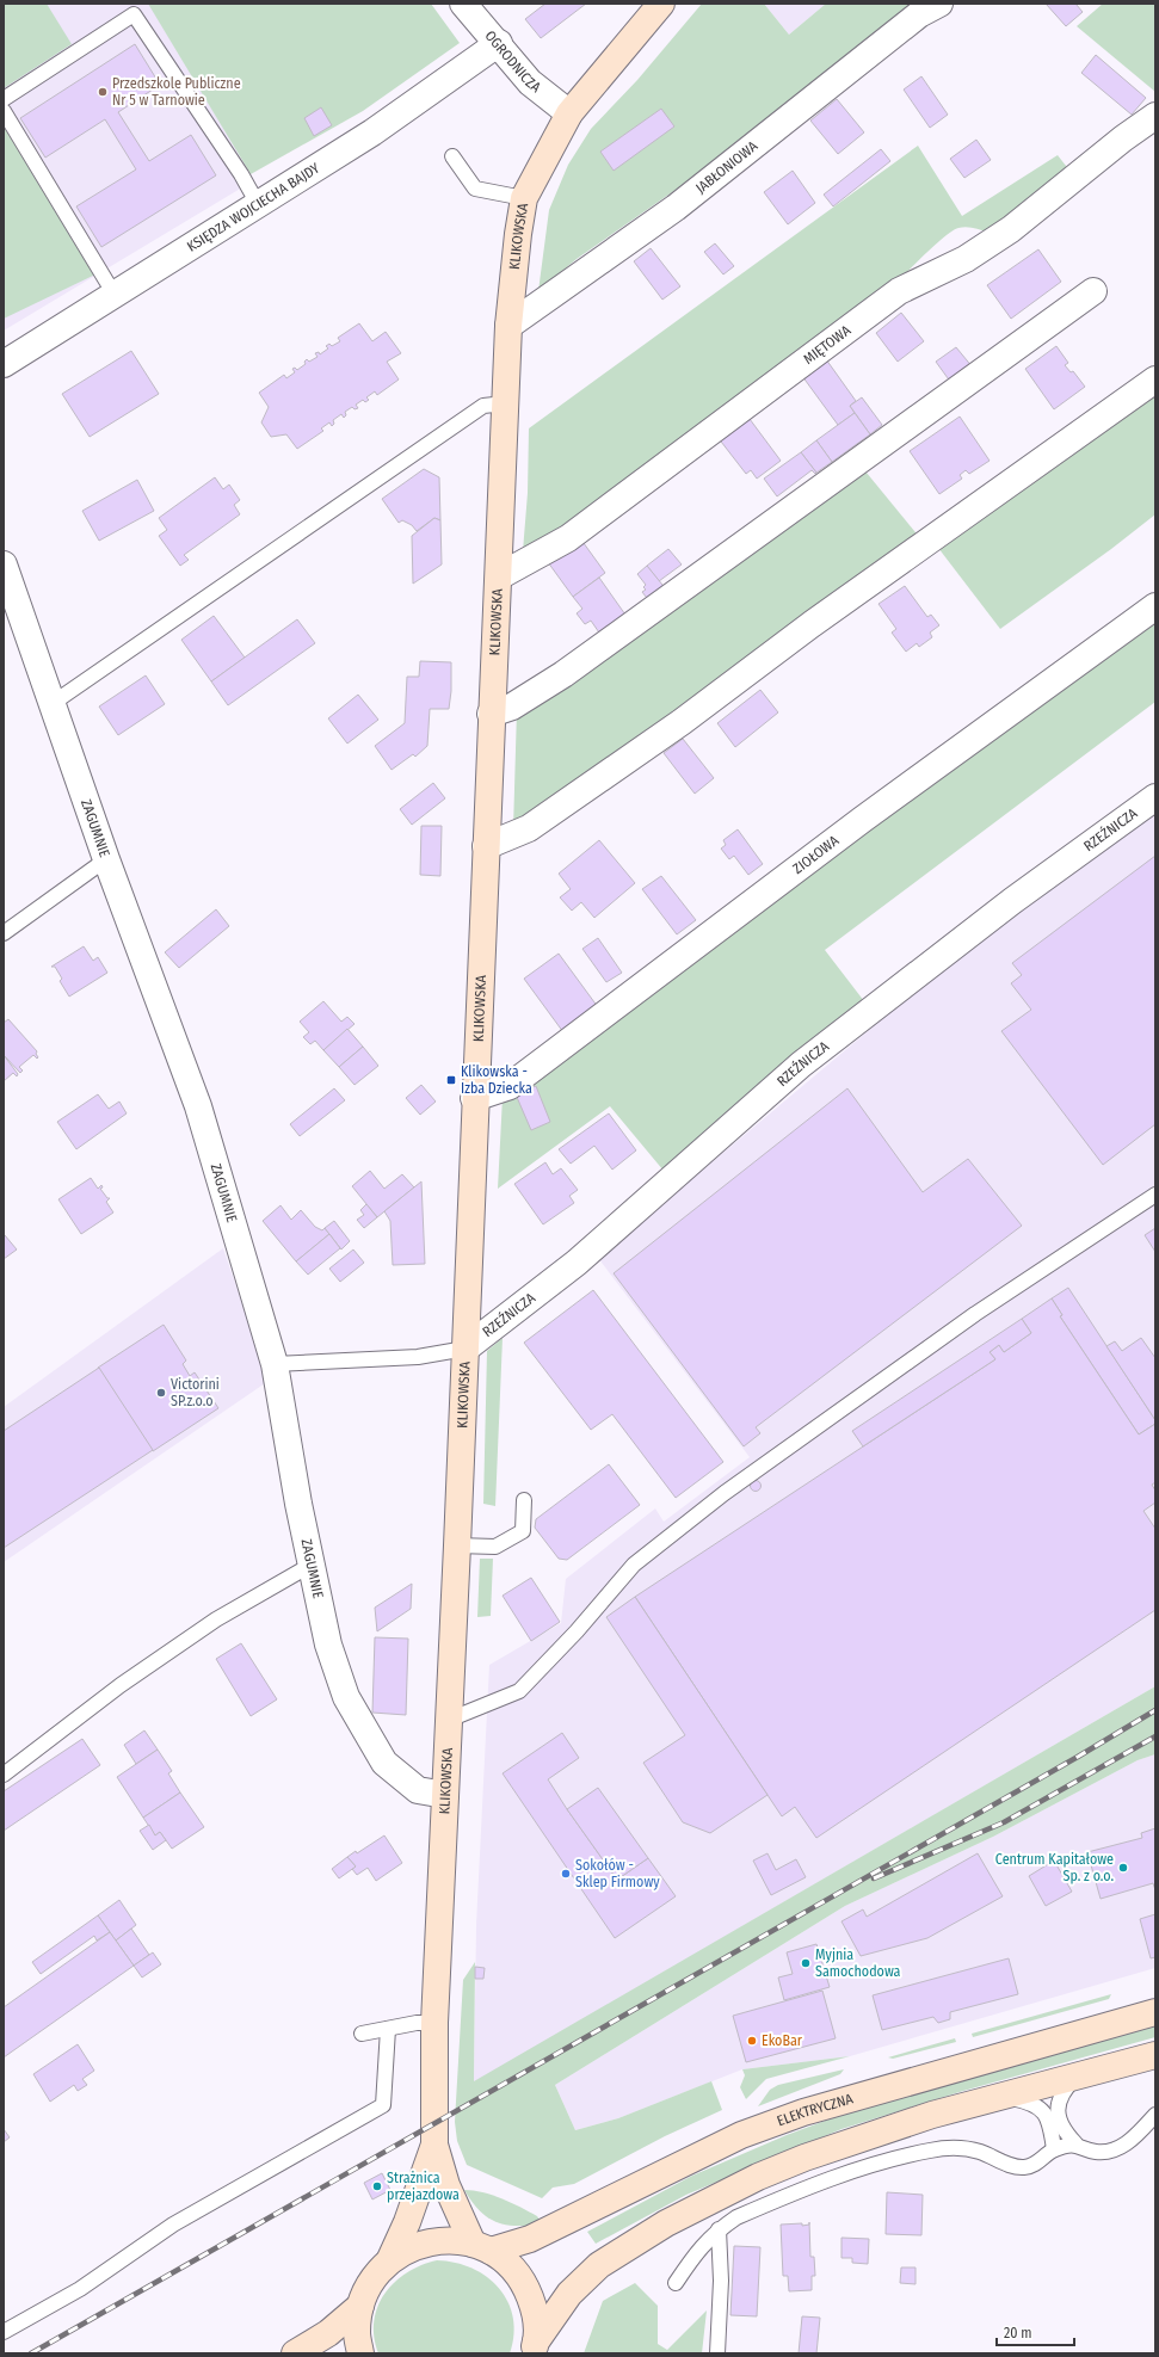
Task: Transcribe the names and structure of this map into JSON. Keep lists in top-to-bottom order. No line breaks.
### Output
{"streets":{"street":["OGRODNICZA","JABŁONIOWA","KSIĘDZA WOJCIECHA BAJDY","KLIKOWSKA","MIĘTOWA","ZAGUMNIE","RZEŹNICZA","ZIOŁOWA","ELEKTRYCZNA"]},"crossings":[["OGRODNICZA","KSIĘDZA WOJCIECHA BAJDY"],["OGRODNICZA","KLIKOWSKA"],["JABŁONIOWA","KLIKOWSKA"],["KLIKOWSKA","MIĘTOWA"],["KLIKOWSKA","ZAGUMNIE"],["KLIKOWSKA","RZEŹNICZA"],["KLIKOWSKA","ZIOŁOWA"],["KLIKOWSKA","ELEKTRYCZNA"]],"places":{"other":["Przedszkole Publiczne Nr 5 w Tarnowie","Victorini SP.z.o.o","Centrum Kapitałowe Sp. z o.o.","Sokołów - Sklep Firmowy","Myjnia Samochodowa","EkoBar","Strażnica przejazdowa"],"transit":["Klikowska - Izba Dziecka"]},"scale_bar":"20 m"}
